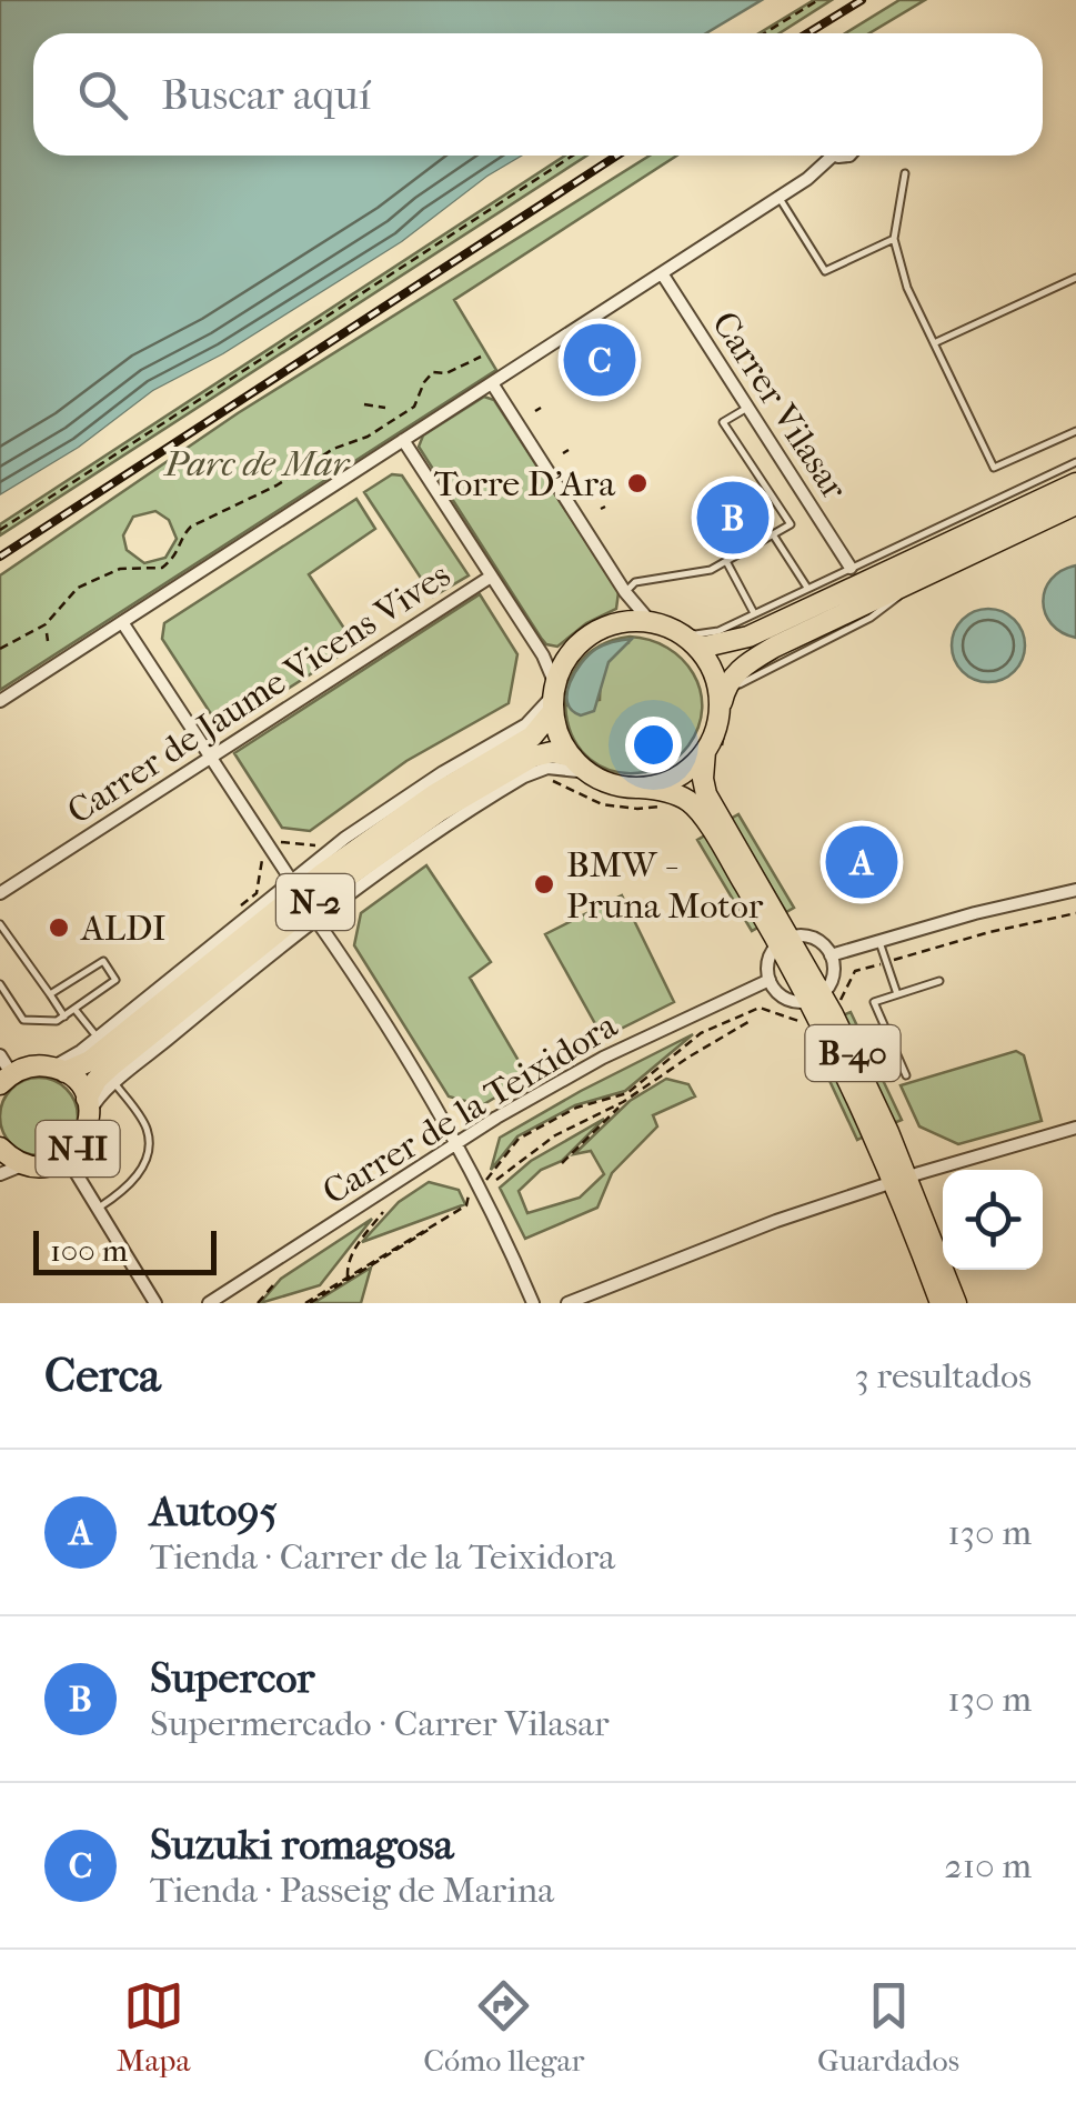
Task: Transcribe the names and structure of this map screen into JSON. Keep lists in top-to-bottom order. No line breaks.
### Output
{"streets":{"main road":["N-2","B-40","N-II"],"street":["Carrer Vilasar","Carrer de Jaume Vicens Vives","Carrer de la Teixidora"]},"crossings":[["N-2","B-40"],["N-2","N-II"]],"parks":["Parc de Mar"],"places":["Torre D'Ara","BMW - Pruna Motor","ALDI"],"scale_bar":"100 m","page":{"search":"Buscar aquí","pins":["C","B","A"],"scale":"100 m","heading":["Cerca","3 resultados"],"list":[{"mark":"A","name":"Auto95","note":"Tienda · Carrer de la Teixidora","value":"130 m"},{"mark":"B","name":"Supercor","note":"Supermercado · Carrer Vilasar","value":"130 m"},{"mark":"C","name":"Suzuki romagosa","note":"Tienda · Passeig de Marina","value":"210 m"}],"nav":["Mapa","Cómo llegar","Guardados"]}}
